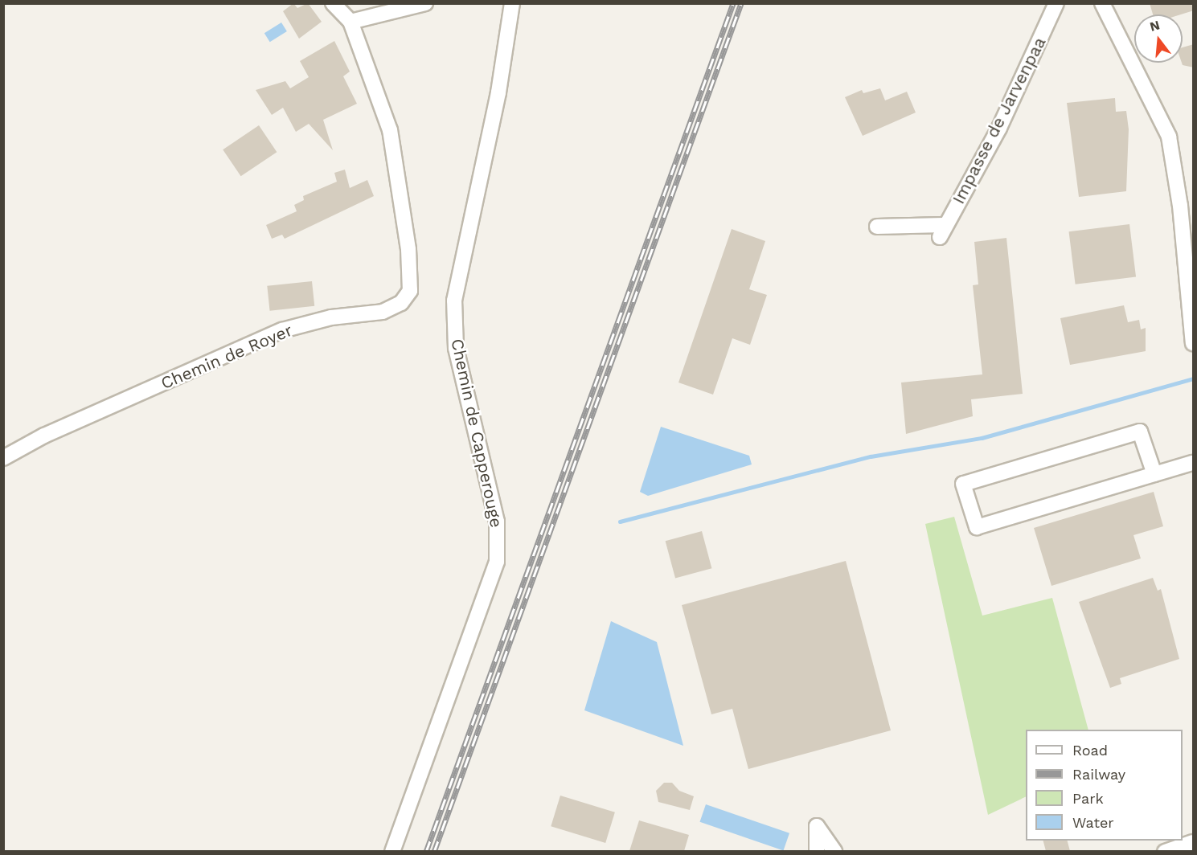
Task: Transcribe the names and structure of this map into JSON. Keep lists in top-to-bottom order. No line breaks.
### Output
{"streets":{"street":["Impasse de Jarvenpaa","Chemin de Royer","Chemin de Capperouge"]},"legend":["Road","Railway","Park","Water"],"north":"top"}
